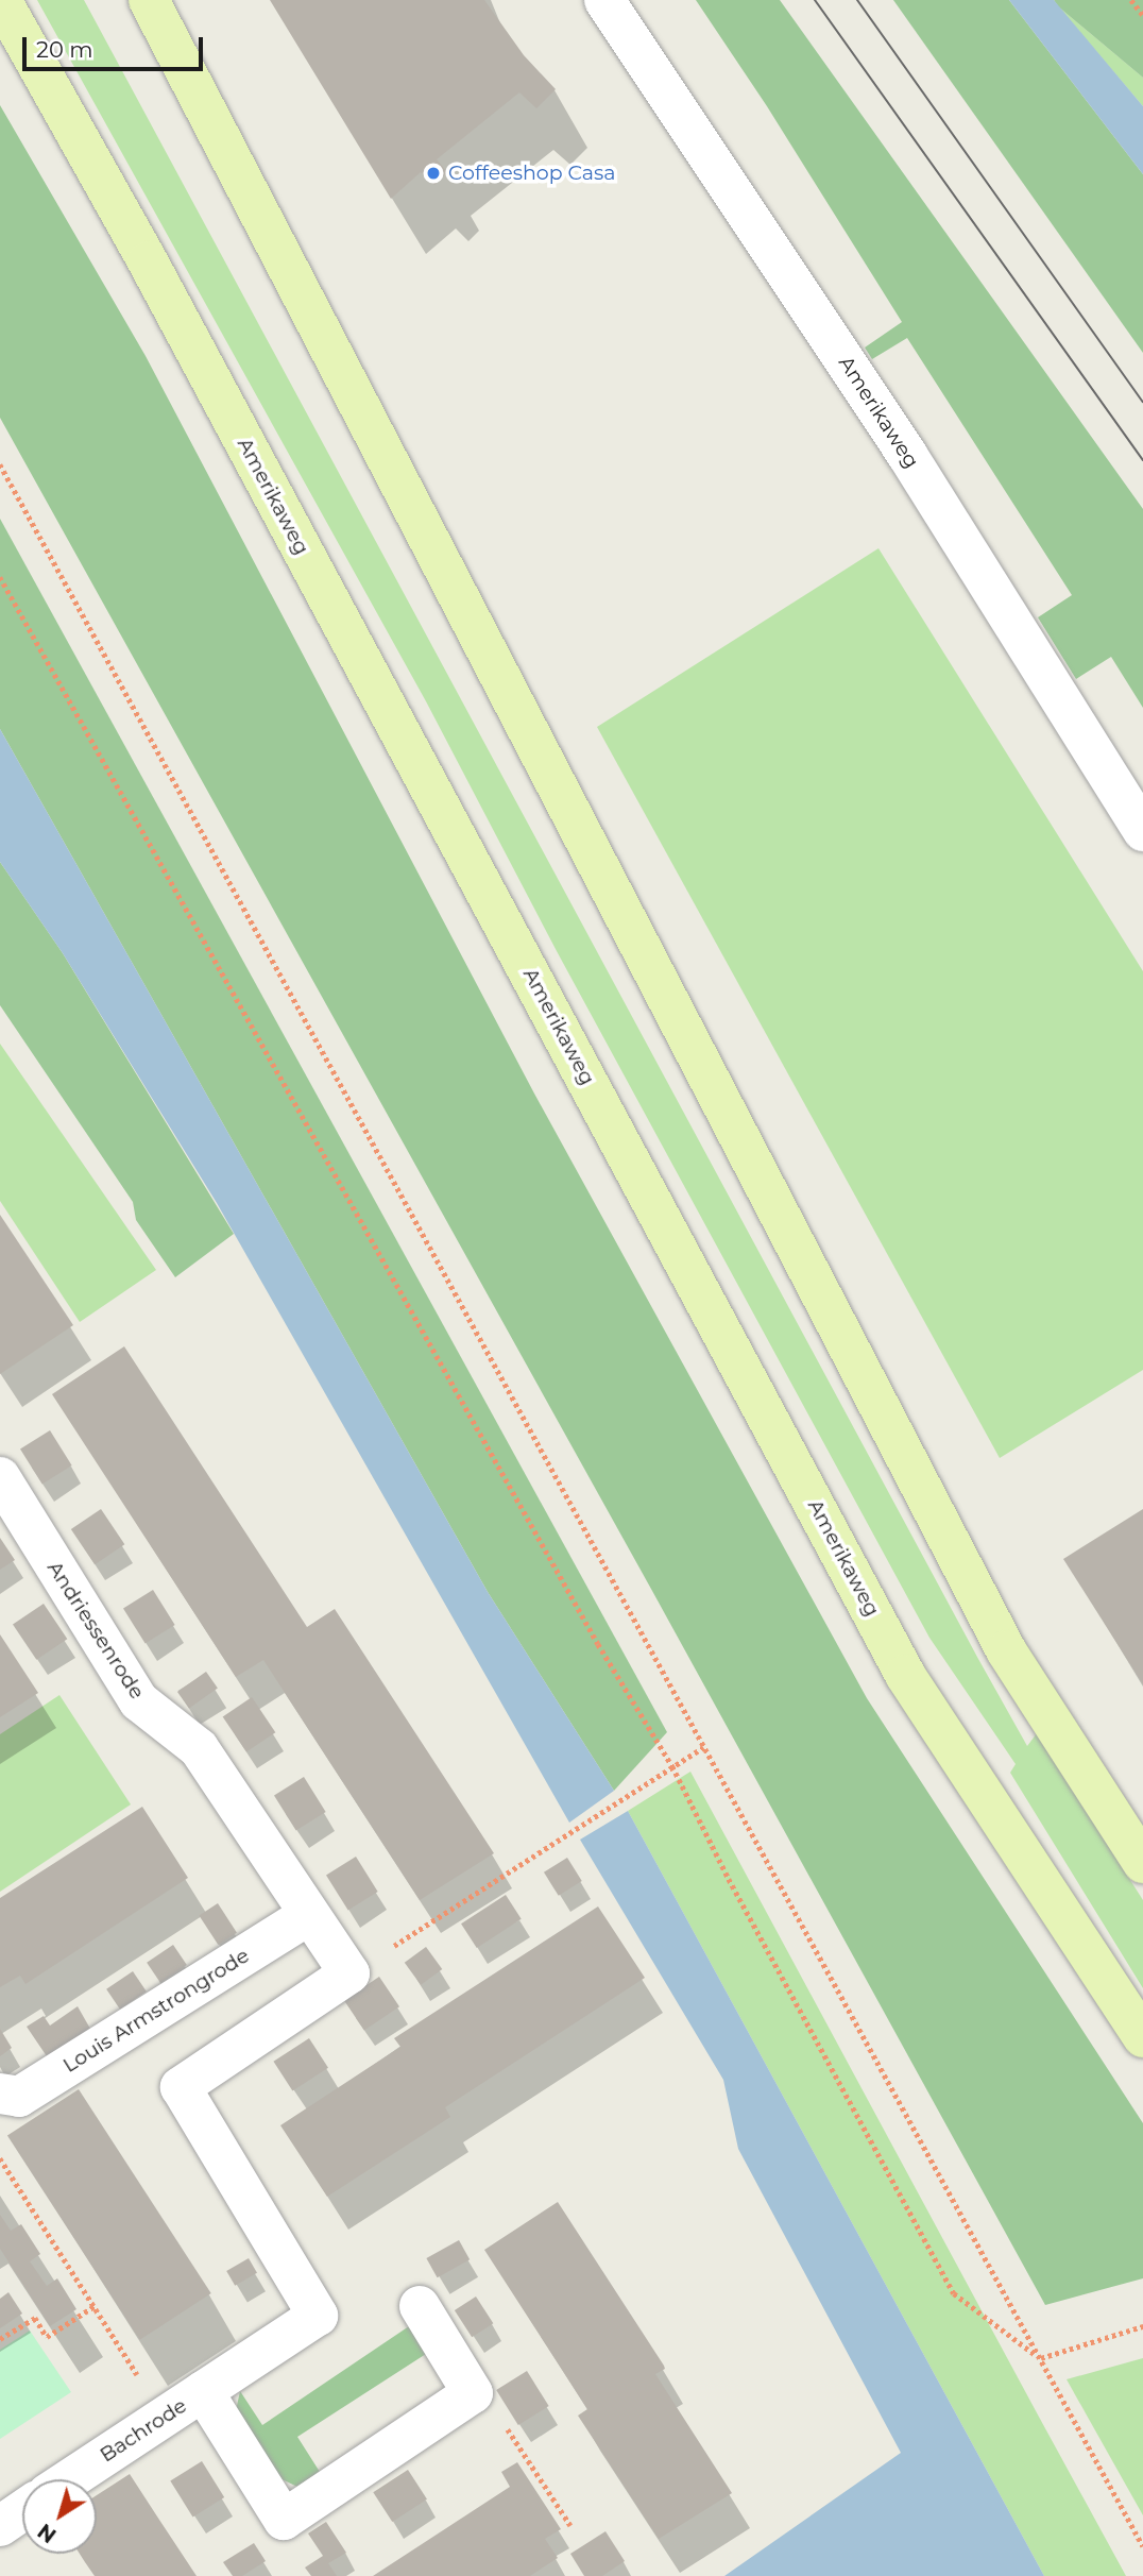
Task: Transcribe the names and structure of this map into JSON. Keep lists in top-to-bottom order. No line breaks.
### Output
{"streets":{"main road":["Amerikaweg"],"street":["Andriessenrode","Louis Armstrongrode","Bachrode"]},"crossings":[["Andriessenrode","Louis Armstrongrode"],["Andriessenrode","Bachrode"]],"places":["Coffeeshop Casa"],"scale_bar":"20 m","north":"bottom left"}
